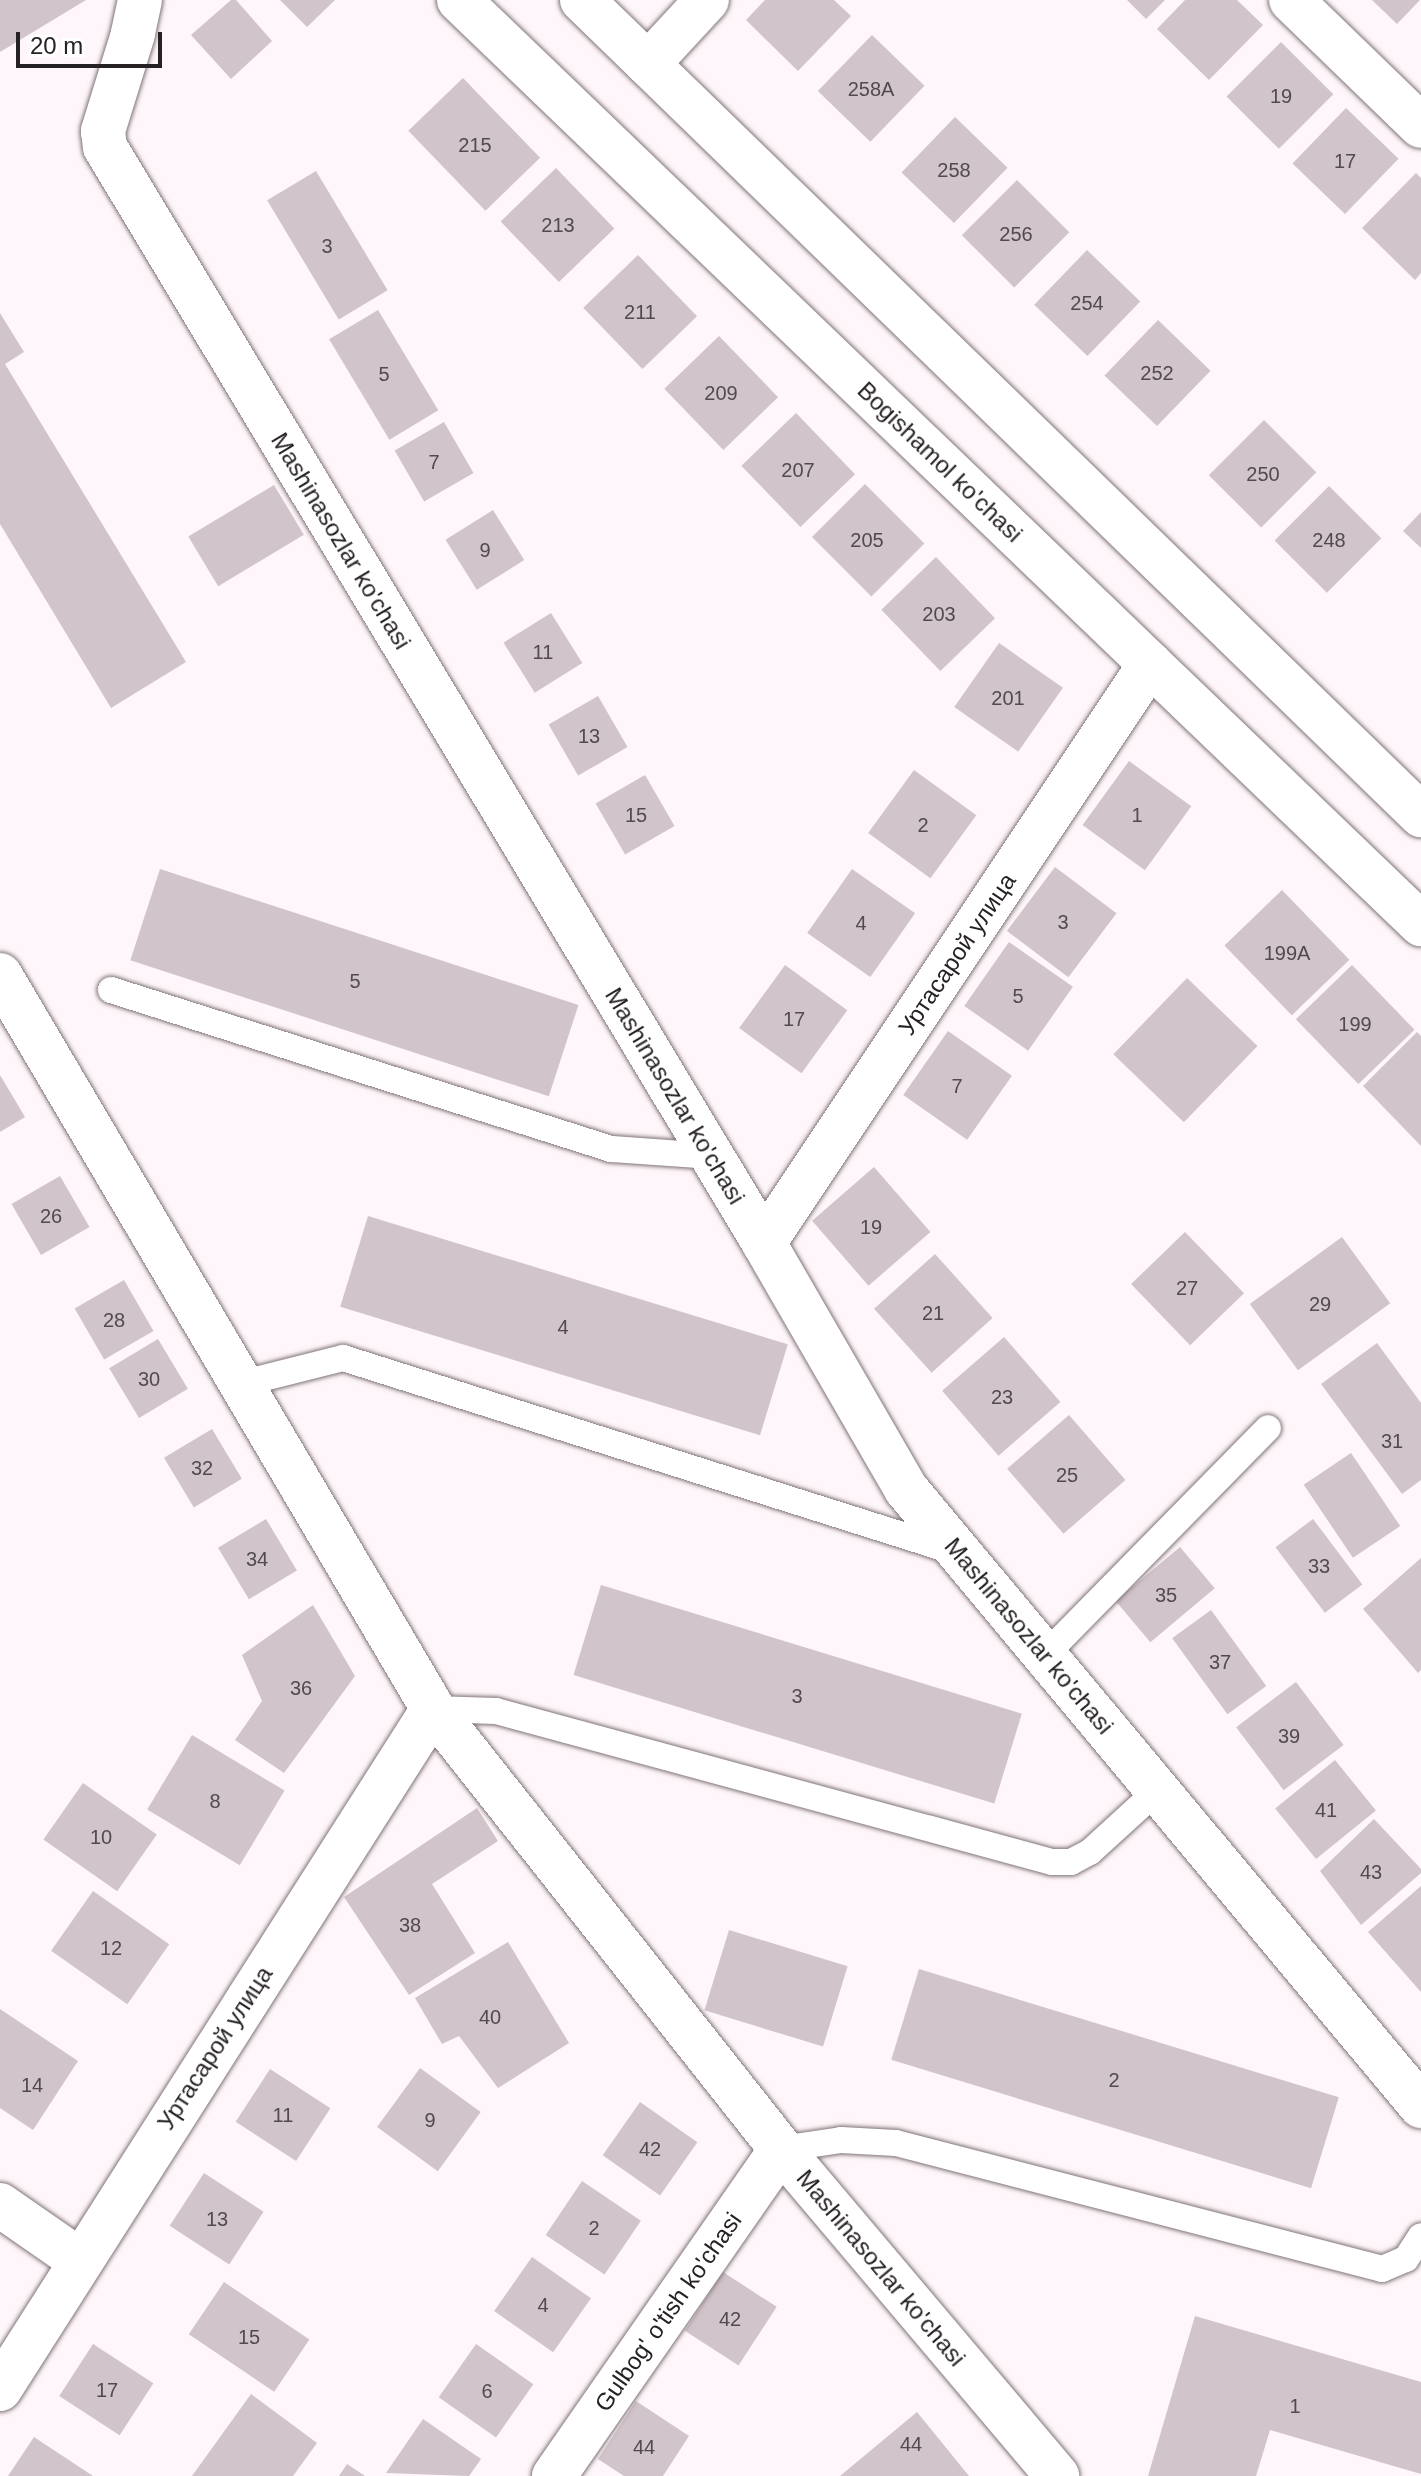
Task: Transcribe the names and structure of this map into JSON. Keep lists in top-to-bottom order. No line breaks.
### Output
{"streets":{"street":["Bogishamol ko'chasi","Mashinasozlar ko'chasi","Уртасарой улица","Gulbog' o'tish ko'chasi"]},"crossings":[["Bogishamol ko'chasi","Уртасарой улица"],["Mashinasozlar ko'chasi","Уртасарой улица"],["Mashinasozlar ko'chasi","Gulbog' o'tish ko'chasi"]],"house_numbers":["258A","19","215","17","258","213","256","3","254","211","252","5","209","7","207","250","205","248","9","203","11","201","13","15","1","2","3","4","199А","5","5","17","199","7","26","19","27","29","21","28","4","30","23","31","32","25","34","33","35","37","36","3","39","8","41","10","43","38","12","40","2","14","11","9","42","13","2","4","42","15","17","6","1","44","44"],"scale_bar":"20 m"}
